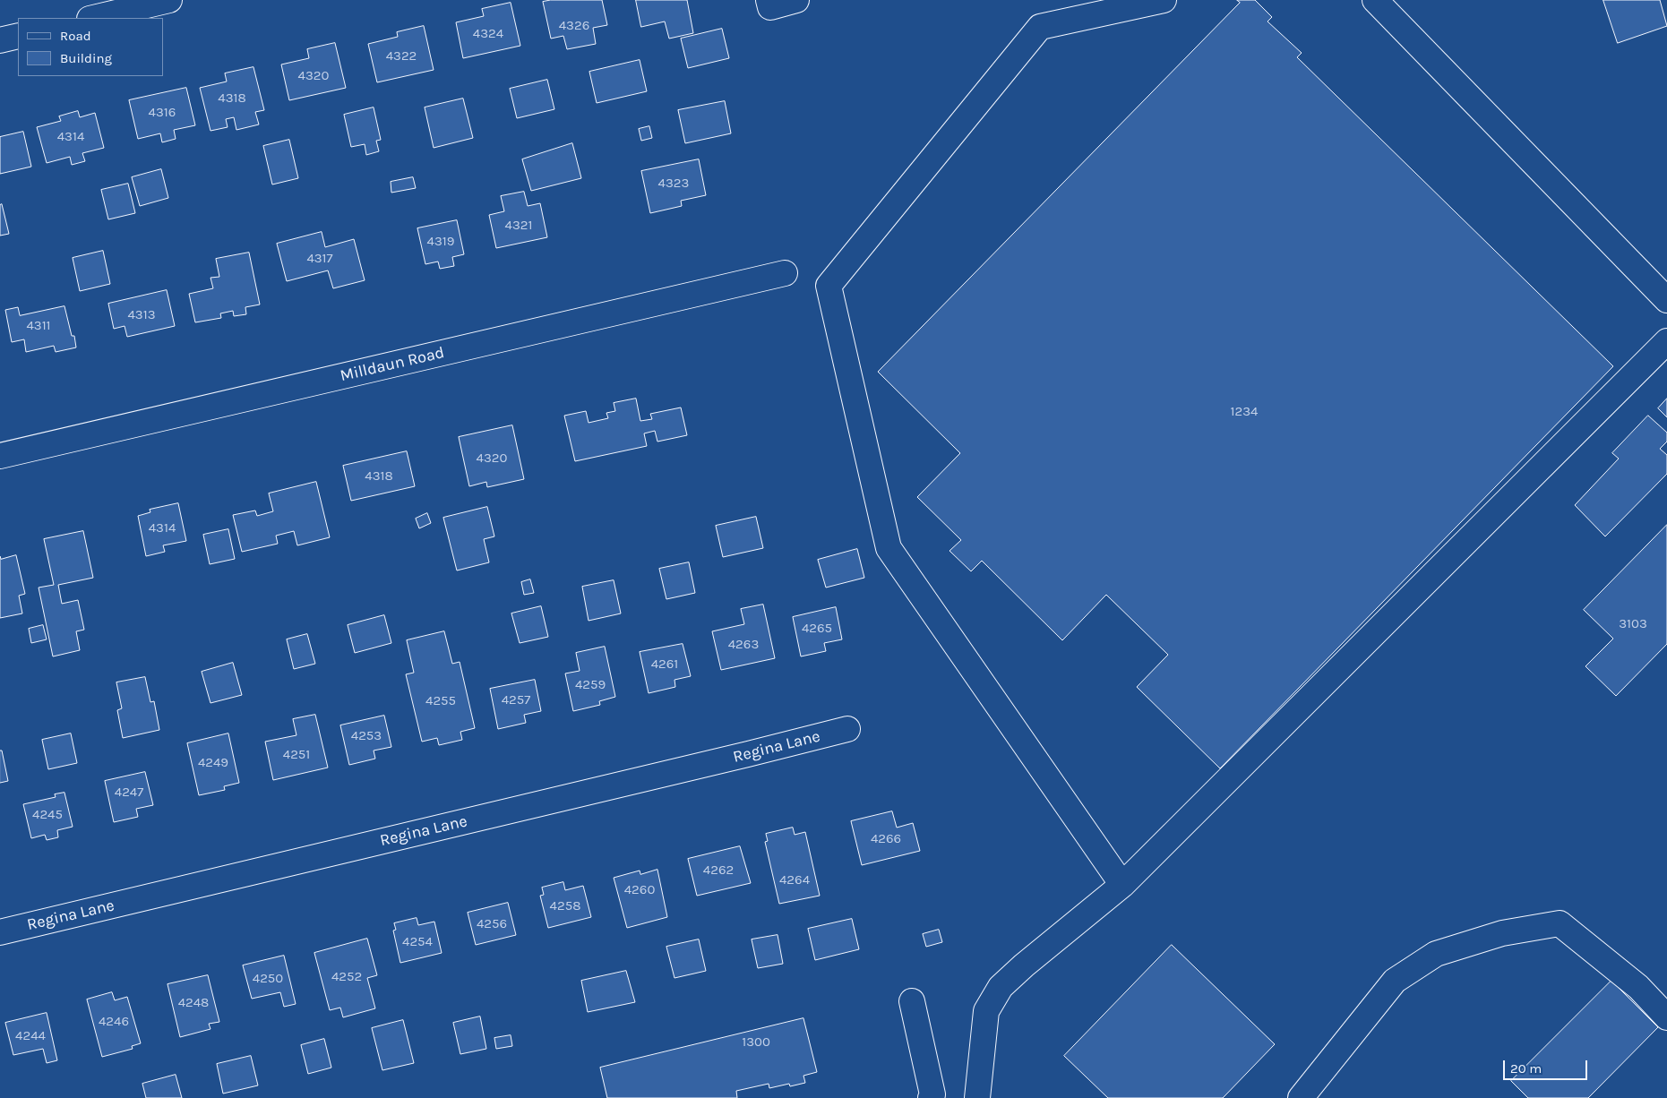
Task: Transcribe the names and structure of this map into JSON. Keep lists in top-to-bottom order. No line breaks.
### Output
{"streets":{"street":["Milldaun Road","Regina Lane"]},"house_numbers":["4326","4324","4322","4320","4318","4316","4314","4323","4321","4319","4317","4313","4311","1234","4320","4318","4314","3103","4265","4263","4261","4259","4257","4255","4253","4251","4249","4247","4245","4266","4262","4264","4260","4258","4256","4254","4252","4250","4248","4246","4244","1300"],"legend":["Road","Building"],"scale_bar":"20 m"}
